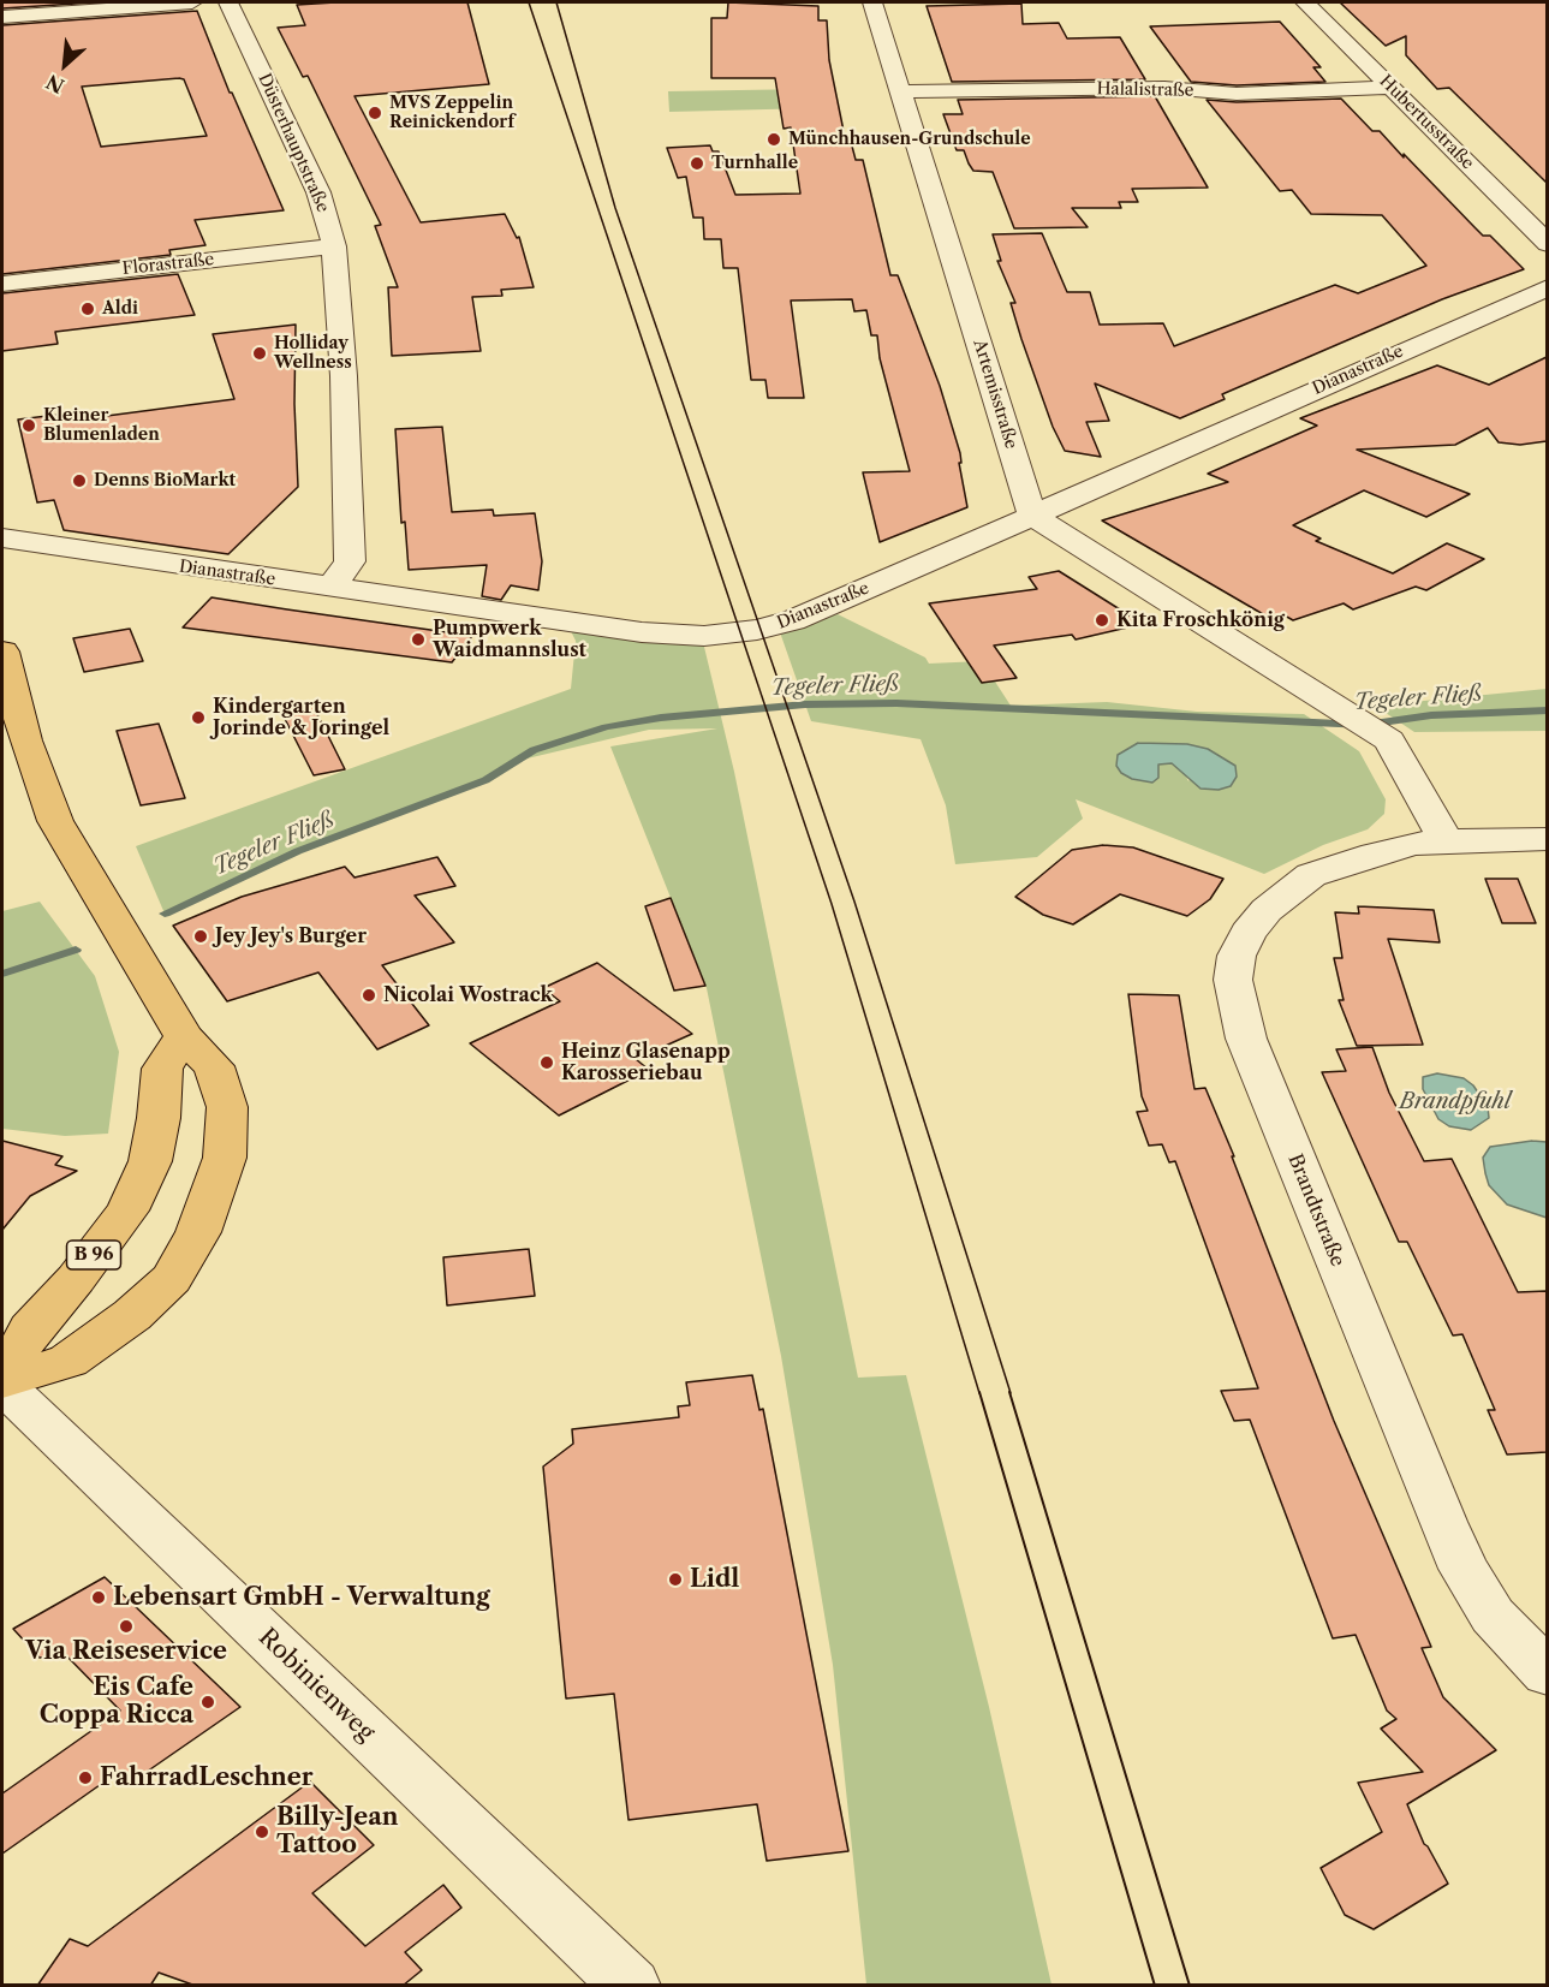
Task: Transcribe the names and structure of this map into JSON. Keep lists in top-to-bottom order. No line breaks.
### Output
{"streets":{"main road":["B 96"],"street":["Halalistraße","Hubertusstraße","Düsterhauptstraße","Florastraße","Dianastraße","Artemisstraße","Brandtstraße","Robinienweg"]},"crossings":[["Halalistraße","Hubertusstraße"],["Halalistraße","Artemisstraße"],["Düsterhauptstraße","Florastraße"],["Düsterhauptstraße","Dianastraße"],["Dianastraße","Artemisstraße"],["B 96","Robinienweg"]],"water":["Tegeler Fließ","Brandpfuhl"],"places":["MVS Zeppelin Reinickendorf","Münchhausen-Grundschule","Turnhalle","Aldi","Holliday Wellness","Kleiner Blumenladen","Denns BioMarkt","Kita Froschkönig","Pumpwerk Waidmannslust","Kindergarten Jorinde & Joringel","Jey Jey's Burger","Nicolai Wostrack","Heinz Glasenapp Karosseriebau","Lidl","Lebensart GmbH - Verwaltung","Via Reiseservice","Eis Cafe Coppa Ricca","FahrradLeschner","Billy-Jean Tattoo"],"north":"bottom left"}
